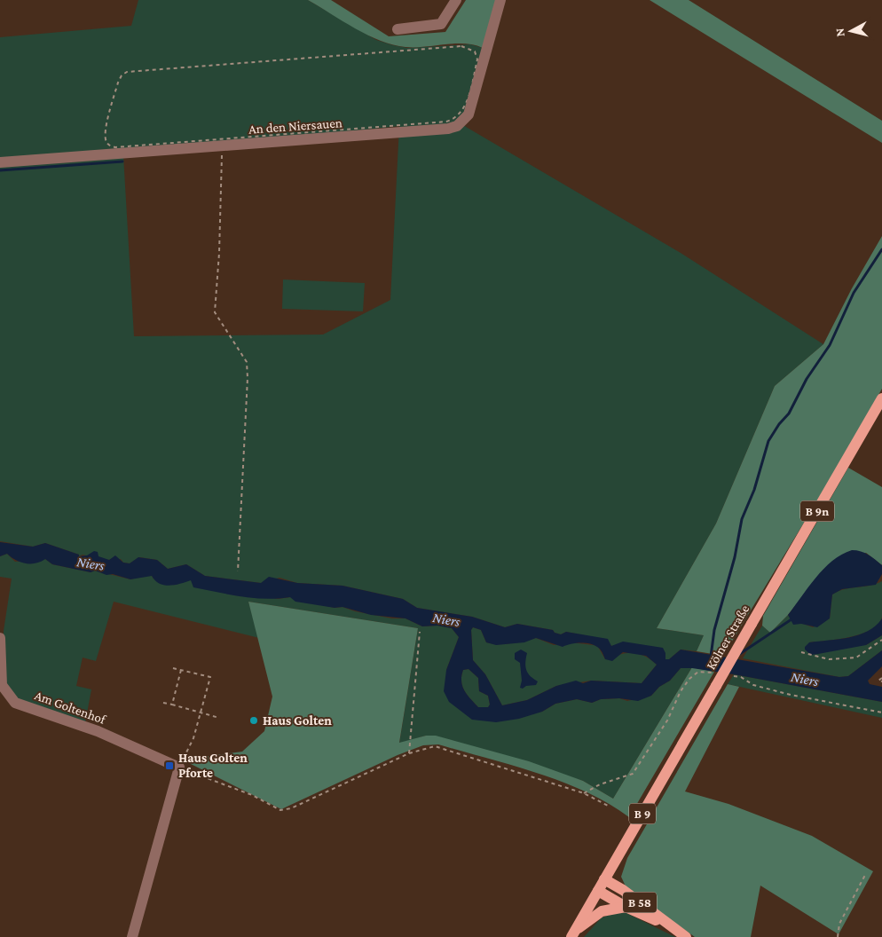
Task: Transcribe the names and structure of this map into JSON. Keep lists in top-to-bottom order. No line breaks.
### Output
{"streets":{"main road":["B 9n","Kölner Straße","B 9","B 58"],"street":["An den Niersauen","Am Goltenhof"]},"crossings":[["Kölner Straße","B 9"],["Kölner Straße","B 58"],["B 9","B 58"]],"water":["Niers"],"places":{"other":["Haus Golten"],"transit":["Haus Golten Pforte"]},"north":"left"}
